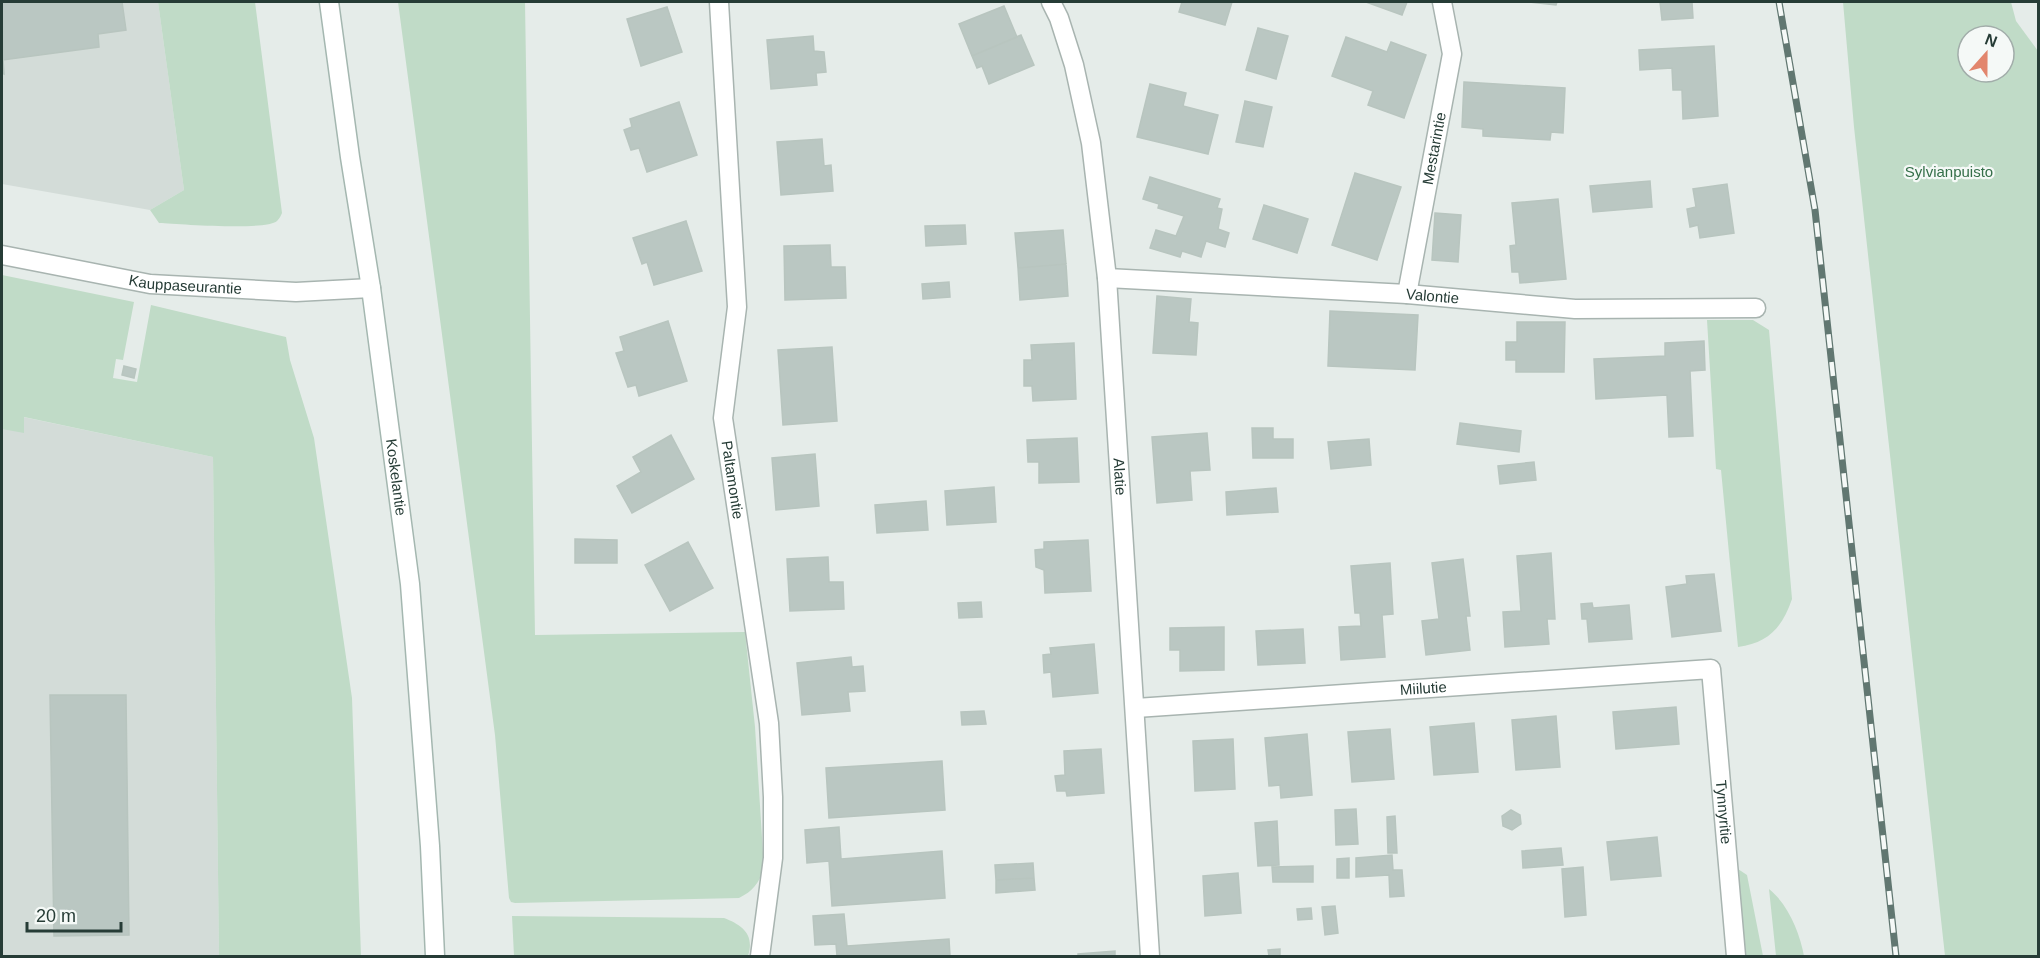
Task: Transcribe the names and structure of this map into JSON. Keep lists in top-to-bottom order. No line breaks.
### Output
{"streets":{"street":["Mestarintie","Kauppaseurantie","Valontie","Alatie","Koskelantie","Paltamontie","Miilutie","Tynnyritie"]},"crossings":[["Mestarintie","Valontie"],["Kauppaseurantie","Koskelantie"],["Valontie","Alatie"],["Alatie","Miilutie"],["Miilutie","Tynnyritie"]],"parks":["Sylvianpuisto"],"scale_bar":"20 m","north":"top"}
